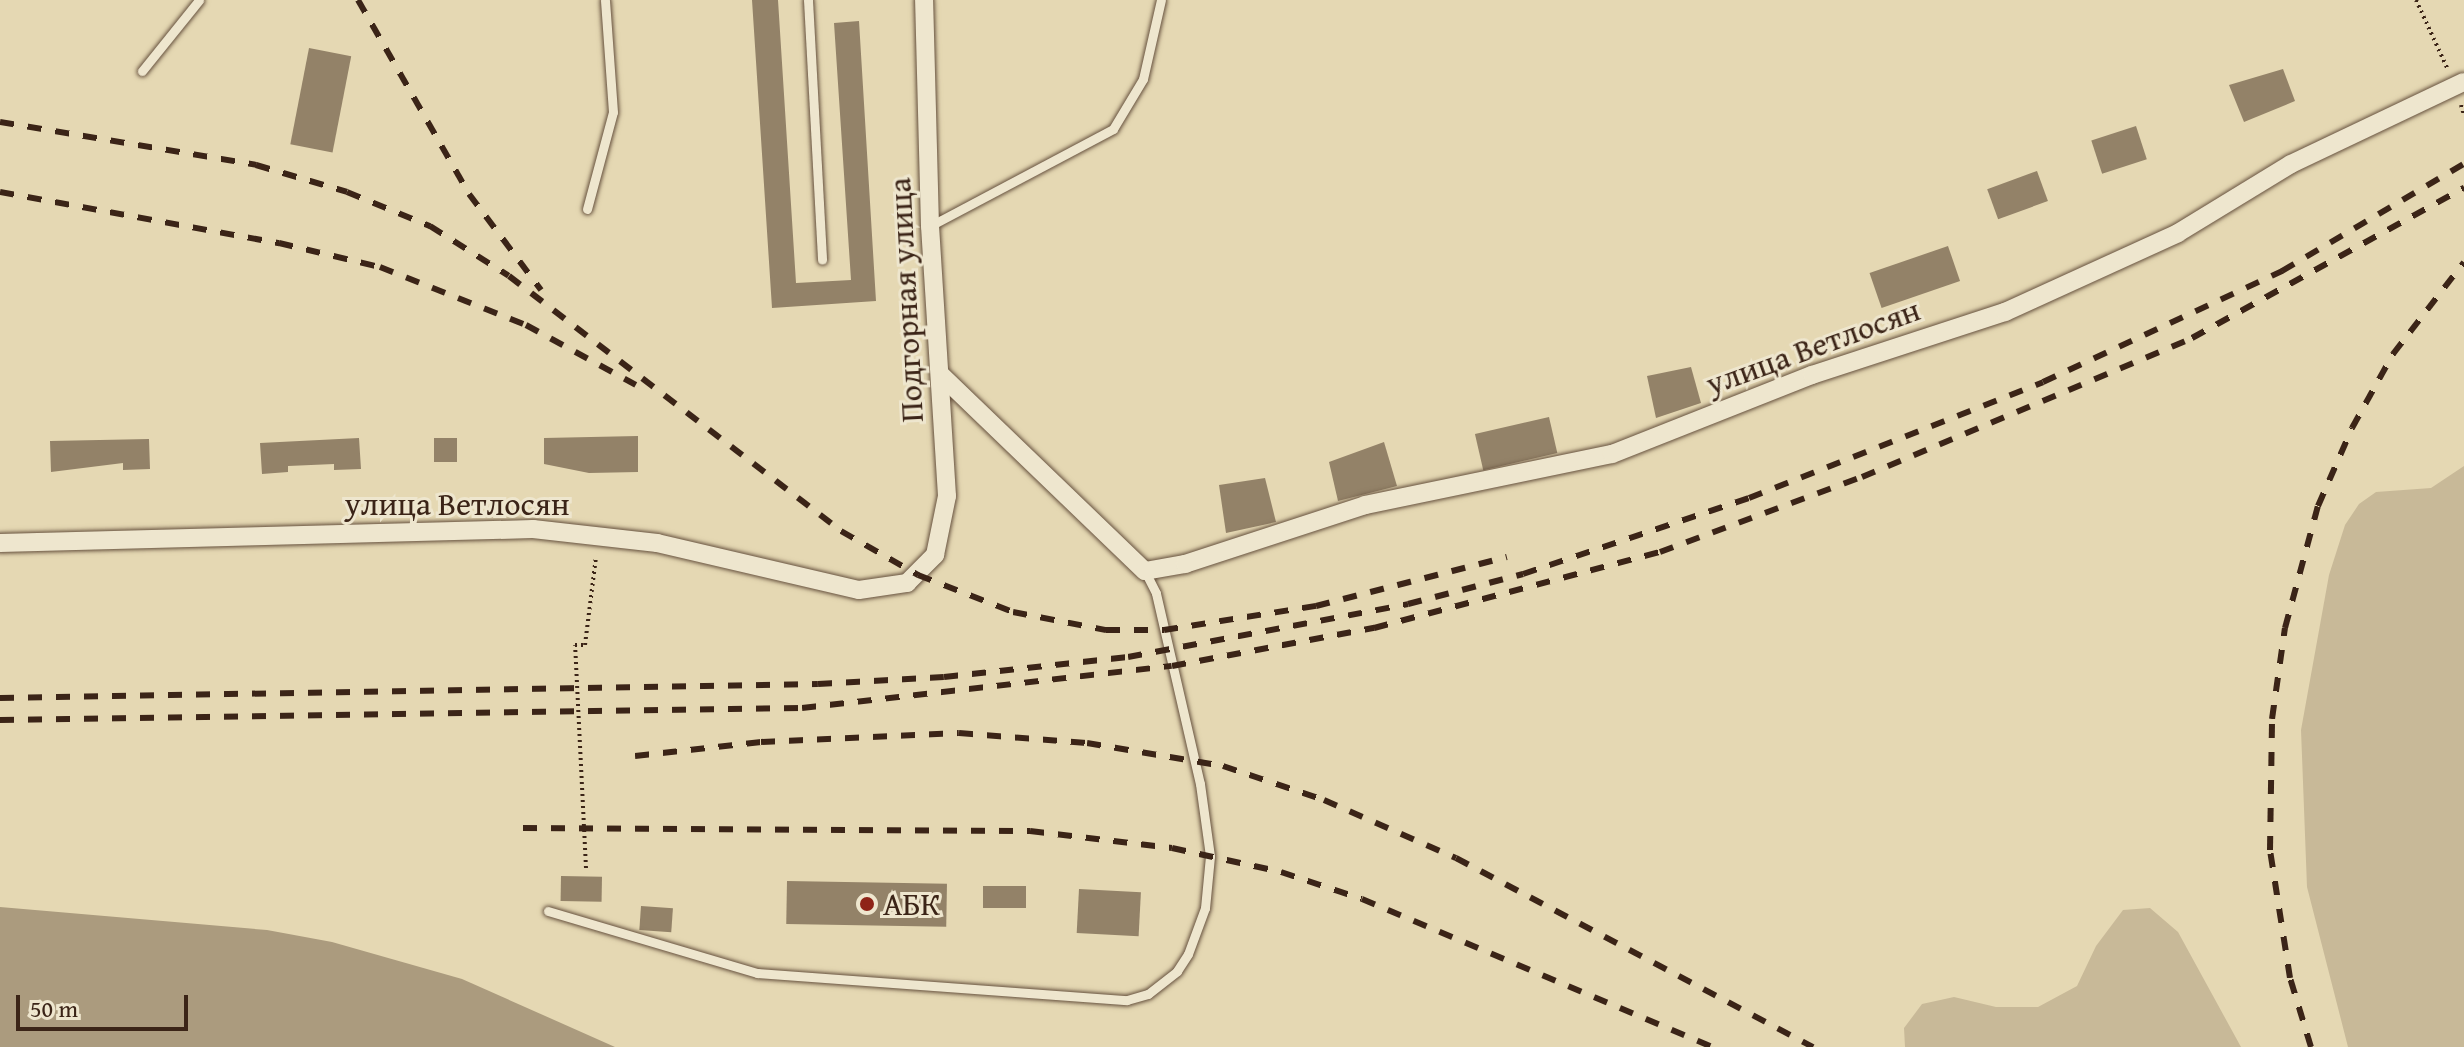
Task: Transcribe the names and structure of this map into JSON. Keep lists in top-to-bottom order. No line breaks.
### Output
{"streets":{"street":["Подгорная улица","улица Ветлосян"]},"crossings":[["Подгорная улица","улица Ветлосян"]],"places":["АБК"],"scale_bar":"50 m"}
